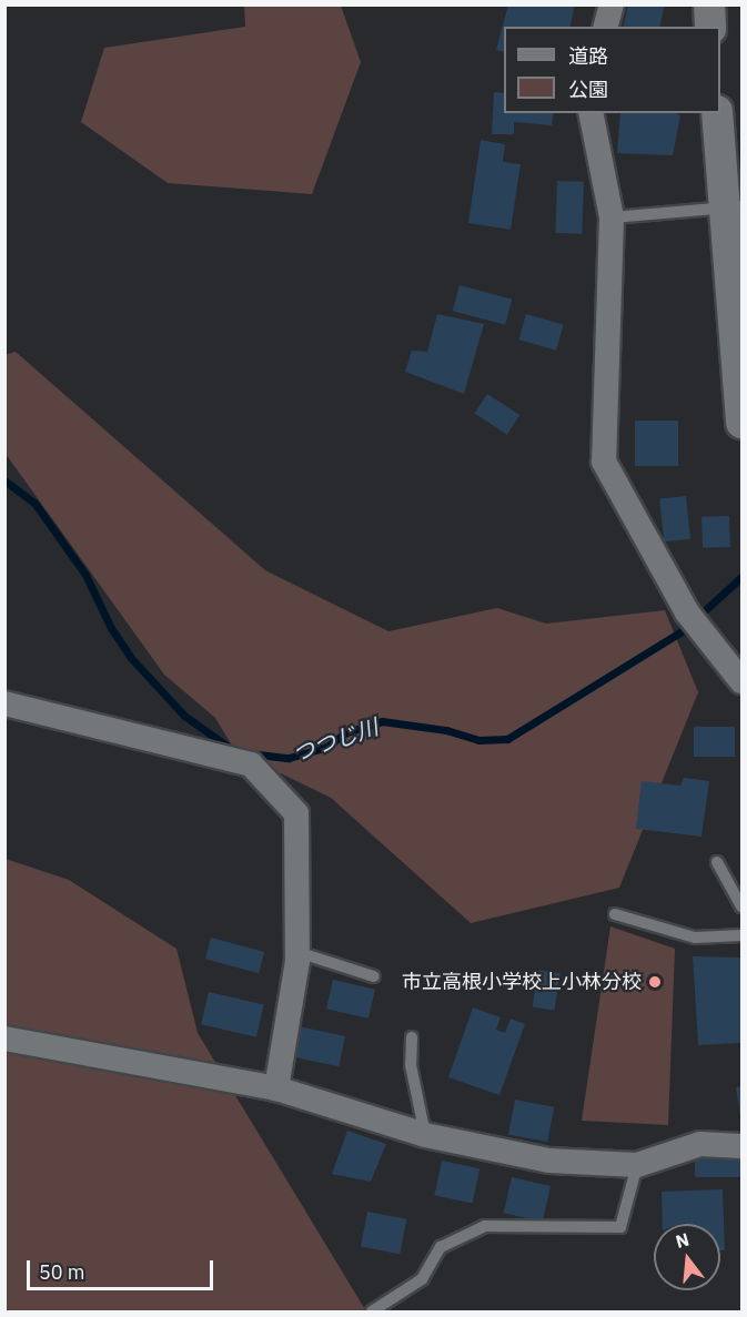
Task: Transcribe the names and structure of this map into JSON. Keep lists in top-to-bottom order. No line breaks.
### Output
{"water":["つつじ川"],"places":["市立高根小学校上小林分校"],"legend":["道路","公園"],"scale_bar":"50 m","north":"top"}
